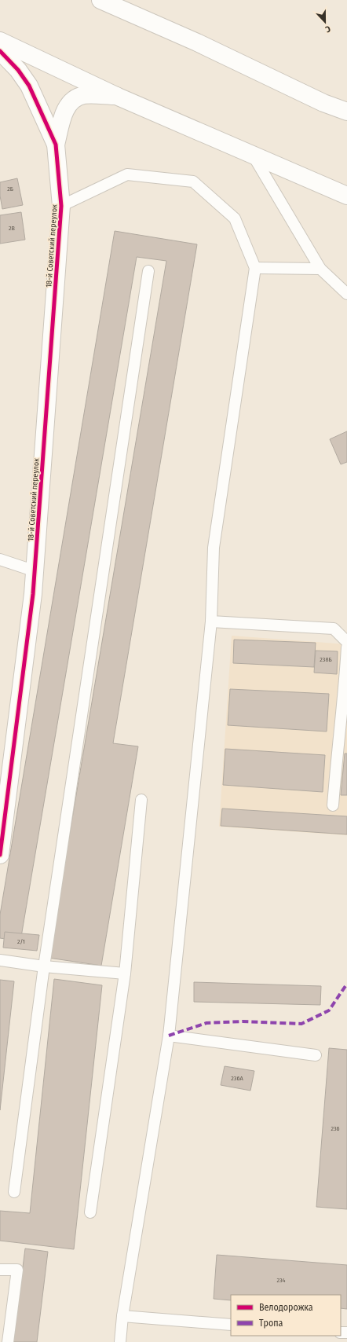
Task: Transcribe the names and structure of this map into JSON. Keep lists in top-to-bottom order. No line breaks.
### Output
{"streets":{"street":["18-й Советский переулок"]},"house_numbers":["2Б","2В","238Б","2/1","236А","236","234"],"legend":["Велодорожка","Тропа"],"north":"bottom"}
